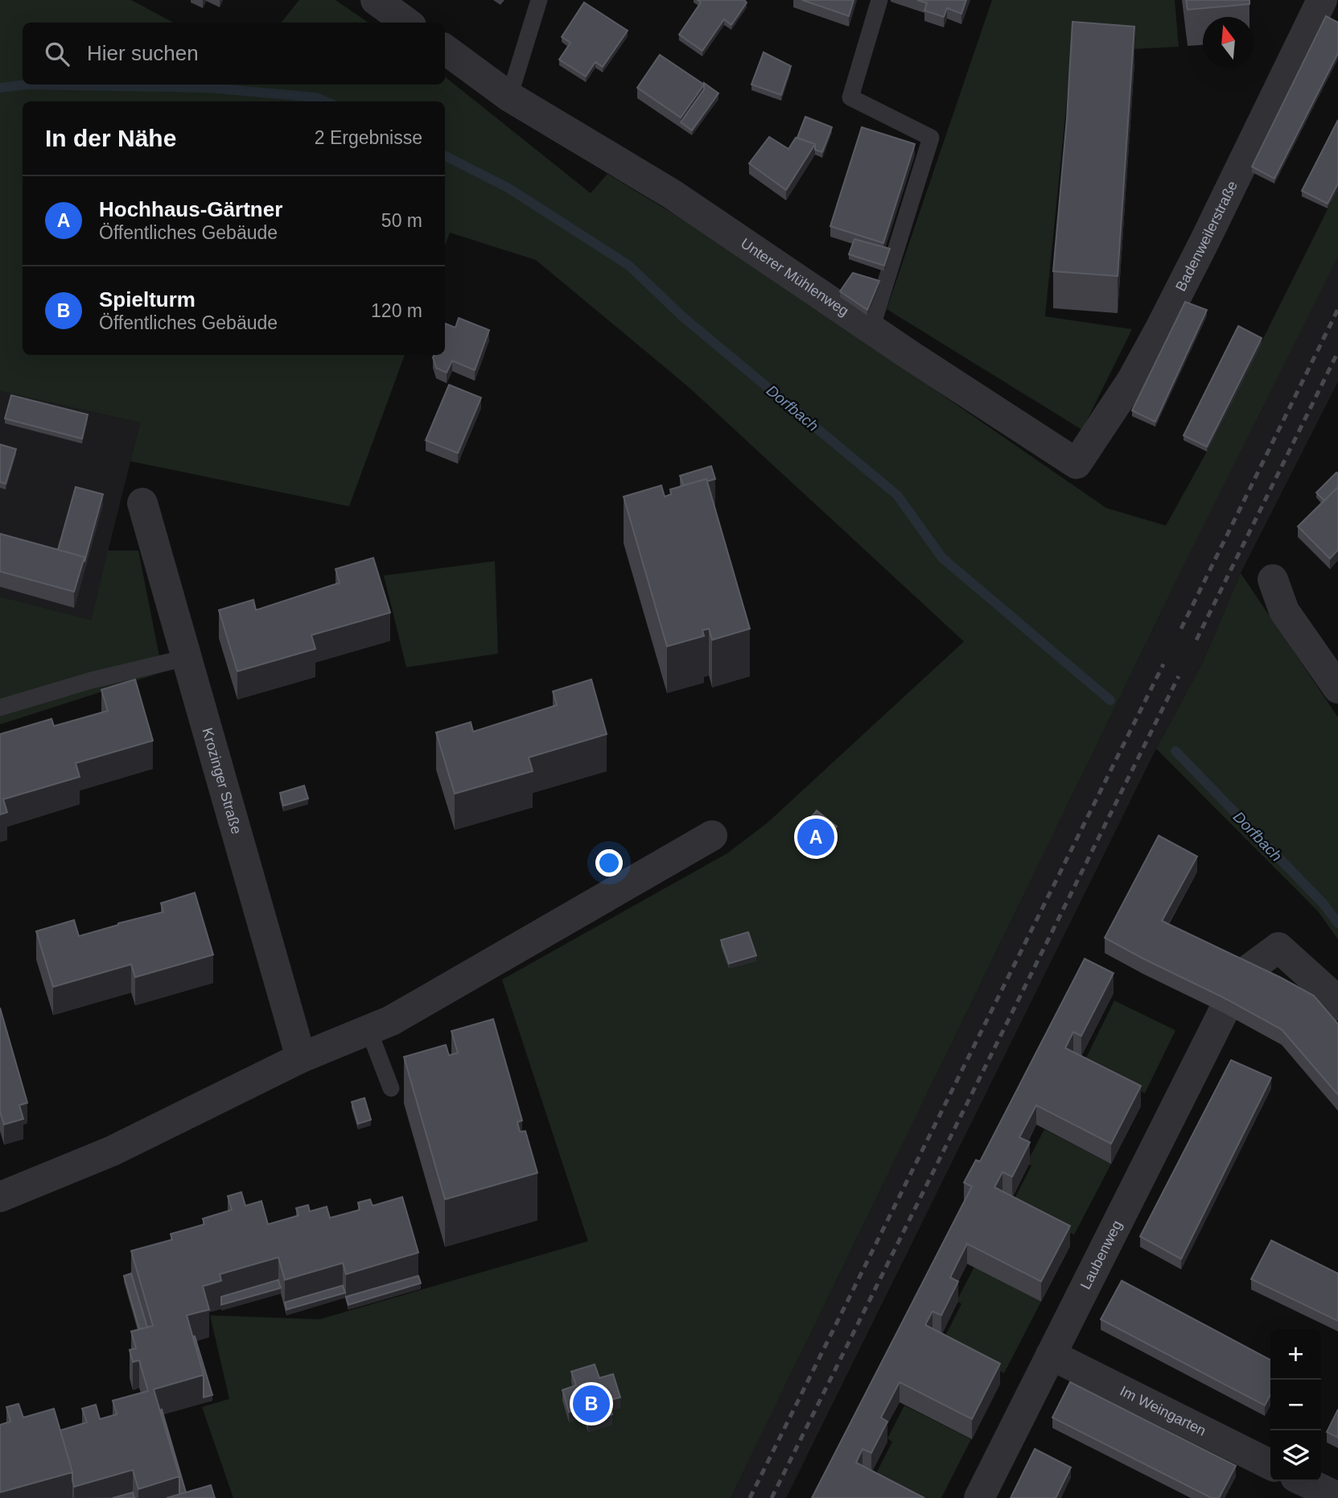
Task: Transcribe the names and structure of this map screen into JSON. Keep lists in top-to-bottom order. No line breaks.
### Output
{"streets":{"street":["Badenweilerstraße","Unterer Mühlenweg","Krozinger Straße","Laubenweg","Im Weingarten"]},"crossings":[["Badenweilerstraße","Unterer Mühlenweg"],["Laubenweg","Im Weingarten"]],"water":["Dorfbach"],"north":"top","page":{"search":"Hier suchen","heading":["In der Nähe","2 Ergebnisse"],"list":[{"mark":"A","name":"Hochhaus-Gärtner","note":"Öffentliches Gebäude","value":"50 m"},{"mark":"B","name":"Spielturm","note":"Öffentliches Gebäude","value":"120 m"}],"pins":["A","B"],"map_buttons":["+","−"]}}
